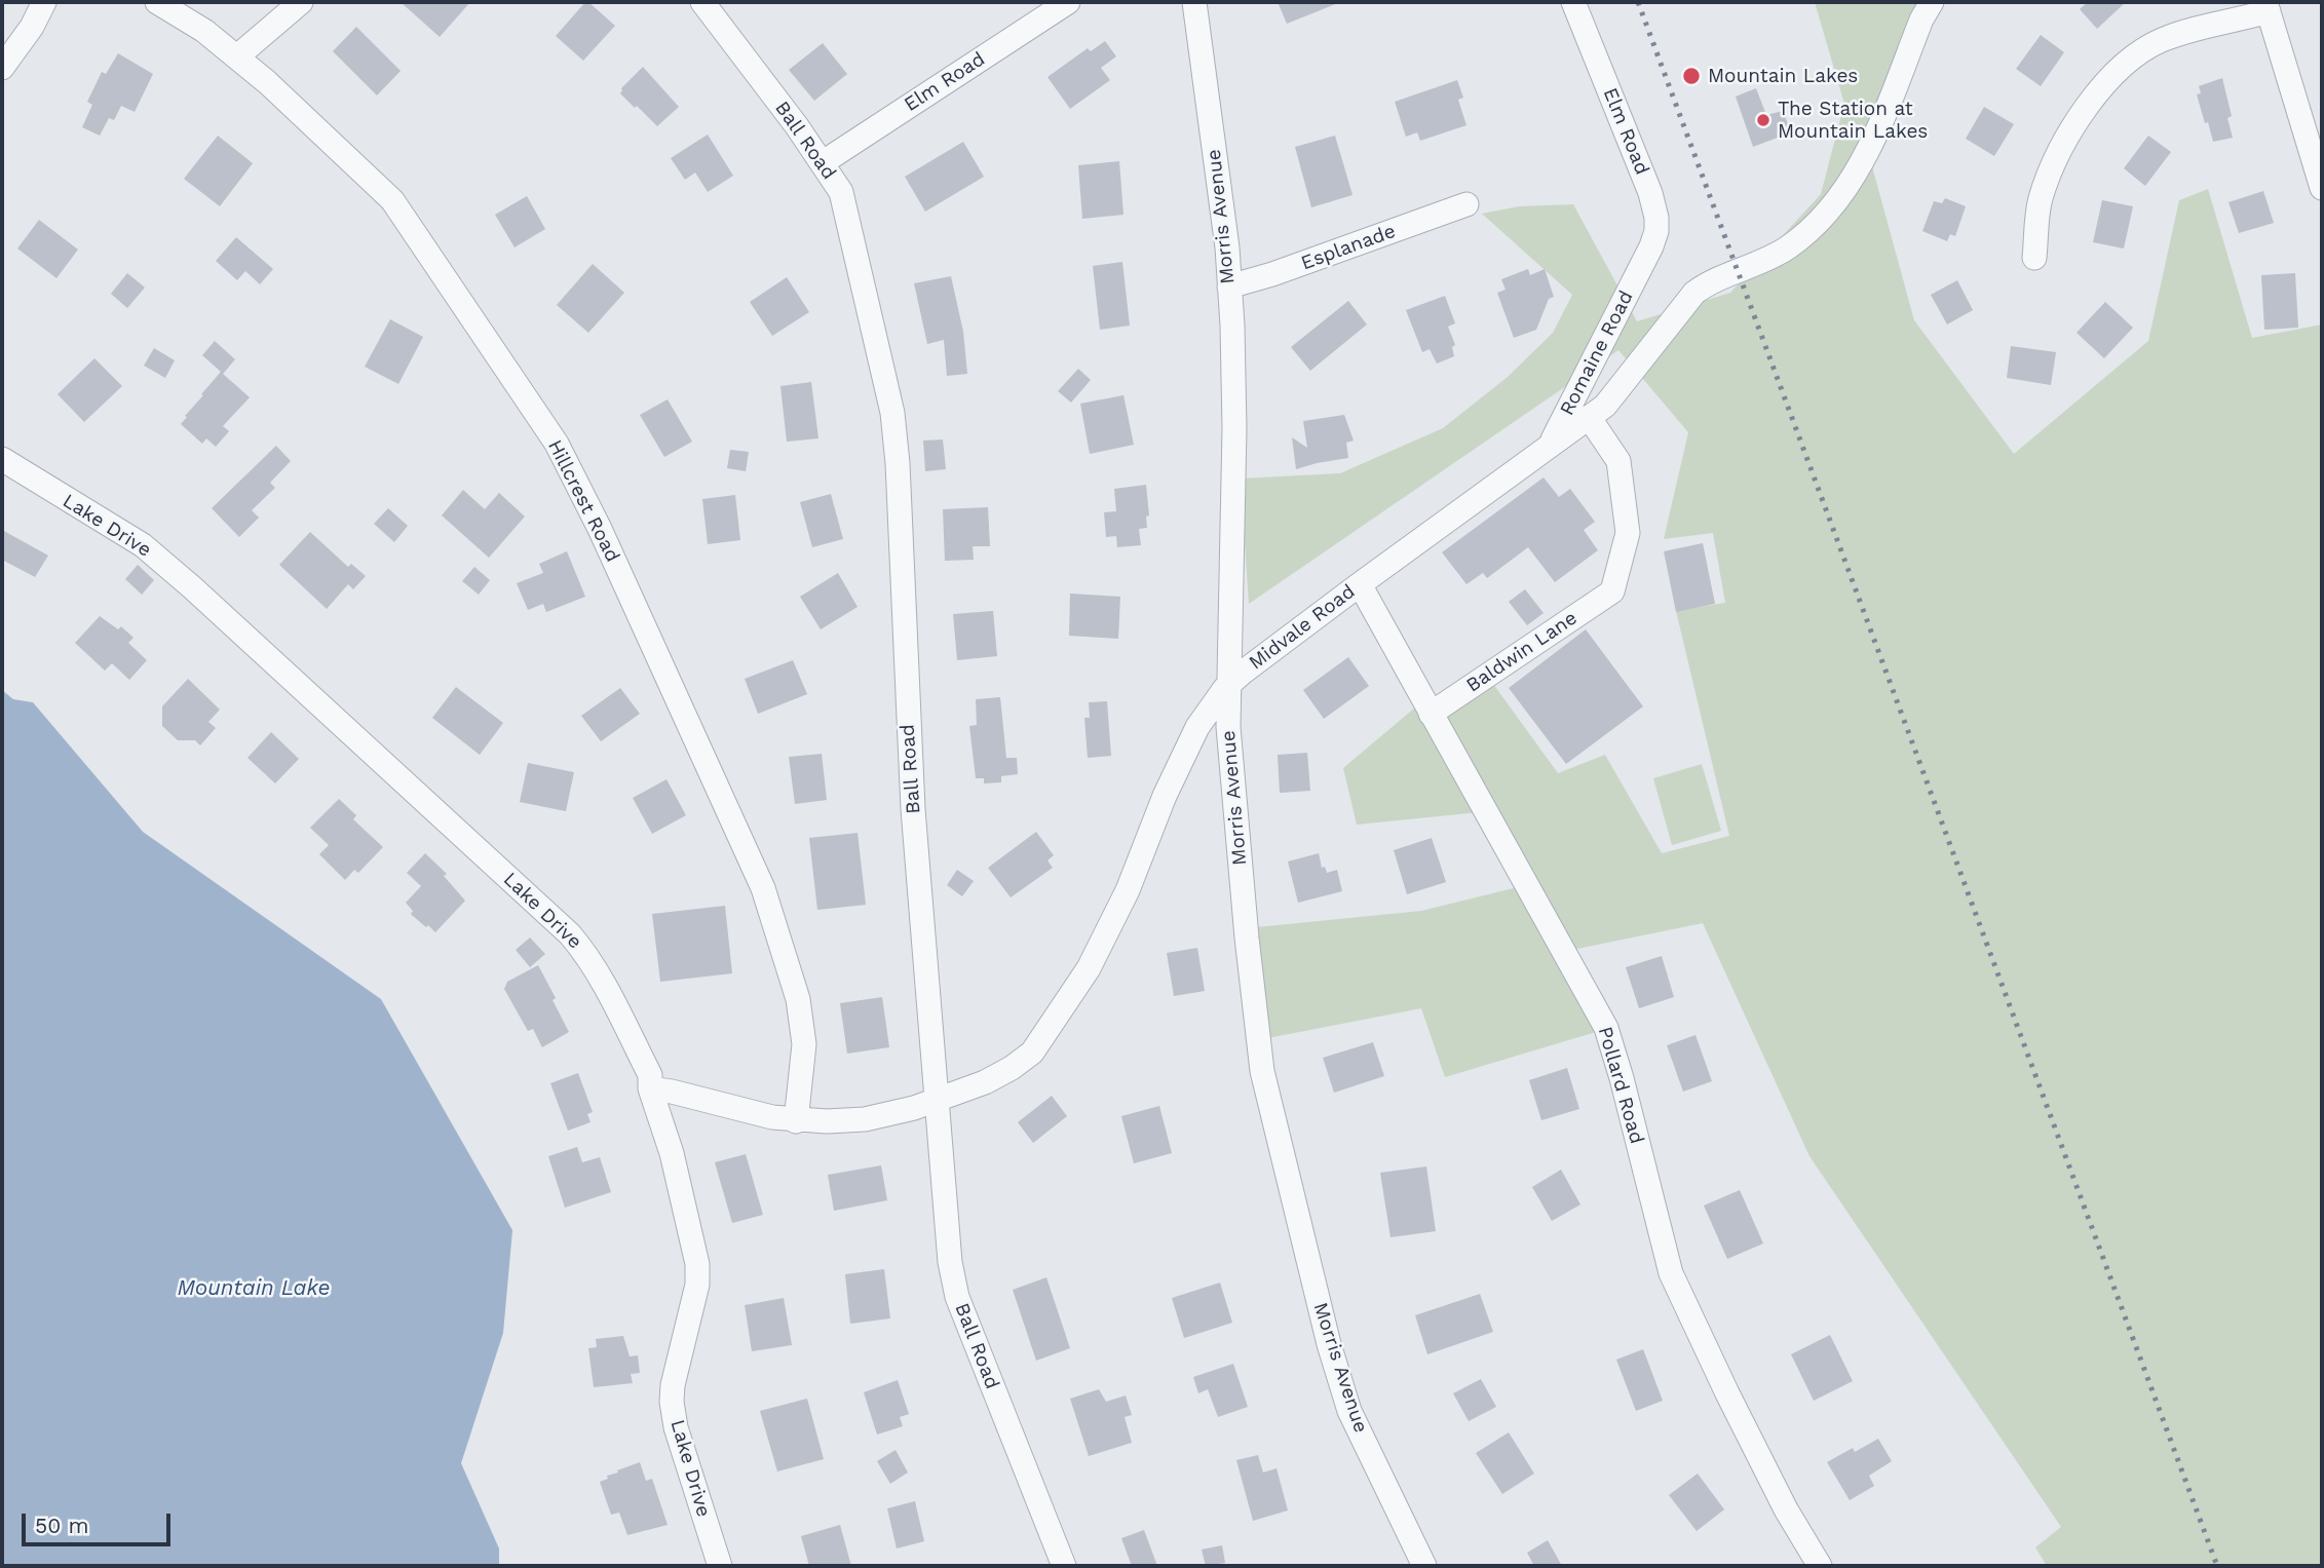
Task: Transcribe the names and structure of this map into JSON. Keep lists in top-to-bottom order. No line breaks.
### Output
{"streets":{"street":["Elm Road","Ball Road","Morris Avenue","Esplanade","Romaine Road","Hillcrest Road","Lake Drive","Midvale Road","Baldwin Lane","Pollard Road"]},"crossings":[["Elm Road","Ball Road"],["Elm Road","Romaine Road"],["Ball Road","Midvale Road"],["Morris Avenue","Esplanade"],["Morris Avenue","Midvale Road"],["Romaine Road","Midvale Road"],["Romaine Road","Baldwin Lane"],["Hillcrest Road","Midvale Road"],["Lake Drive","Midvale Road"],["Midvale Road","Pollard Road"],["Baldwin Lane","Pollard Road"]],"water":["Mountain Lake"],"places":["Mountain Lakes","The Station at Mountain Lakes"],"scale_bar":"50 m"}
